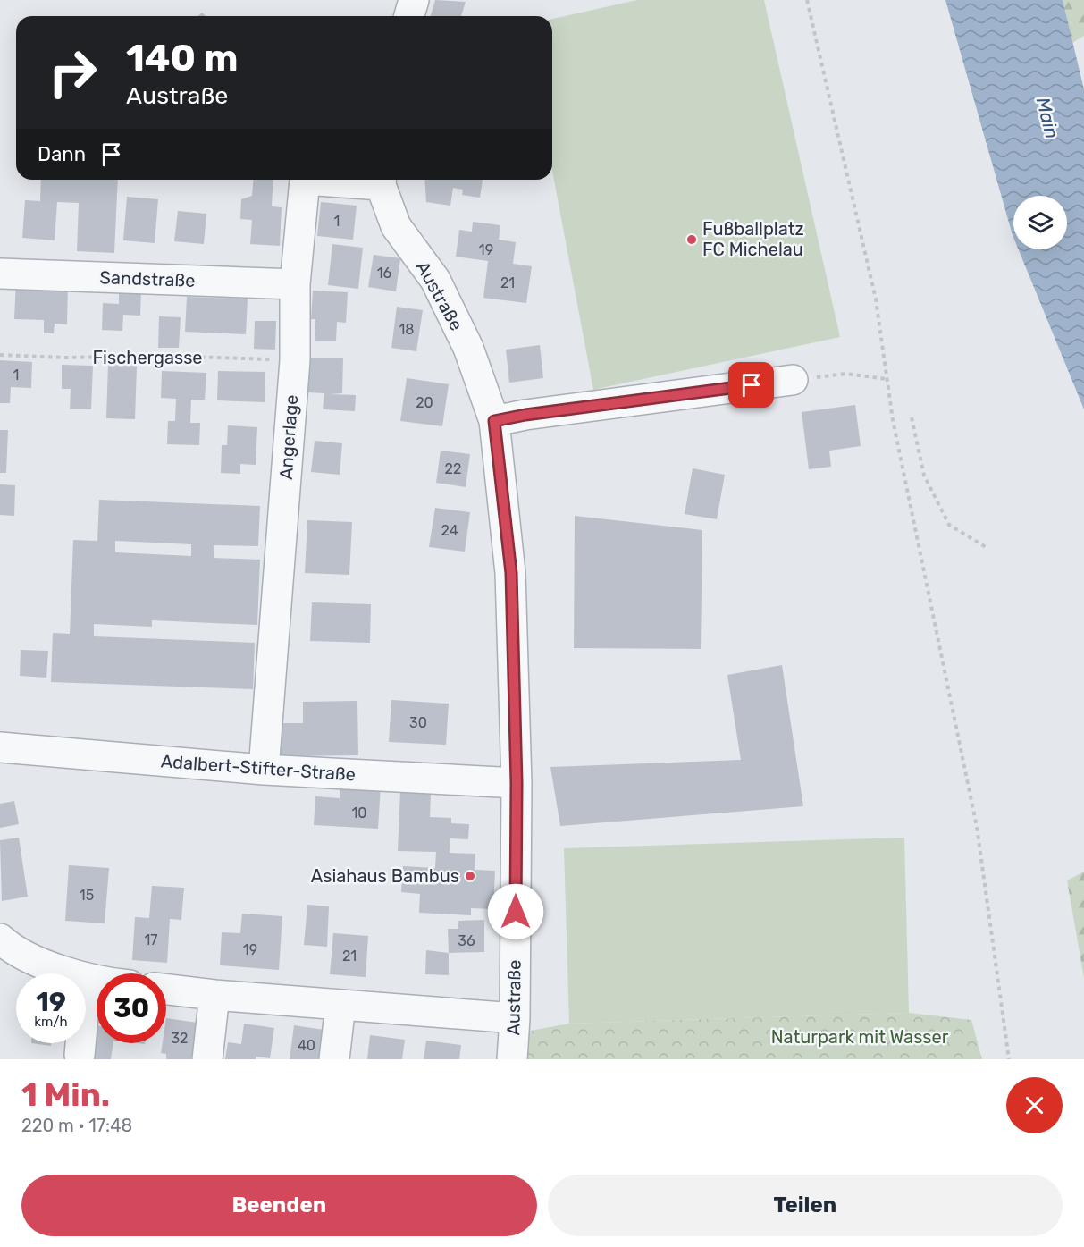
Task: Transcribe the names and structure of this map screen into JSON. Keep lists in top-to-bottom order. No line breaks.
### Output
{"streets":{"street":["Sandstraße","Austraße","Angerlage","Adalbert-Stifter-Straße"],"path":["Fischergasse"]},"crossings":[["Sandstraße","Angerlage"],["Austraße","Angerlage"],["Austraße","Adalbert-Stifter-Straße"],["Fischergasse","Angerlage"],["Angerlage","Adalbert-Stifter-Straße"]],"water":["Main"],"parks":["Naturpark mit Wasser"],"places":["Fußballplatz FC Michelau","Asiahaus Bambus"],"house_numbers":["1","19","16","21","18","1","20","22","24","30","10","15","17","36","19","21","32","40"],"page":{"turn":["140 m","Austraße"],"then":"Dann","speed":"19 km/h","limit":"30","heading":["1 Min.","220 m · 17:48"],"buttons":["Beenden","Teilen"]}}
